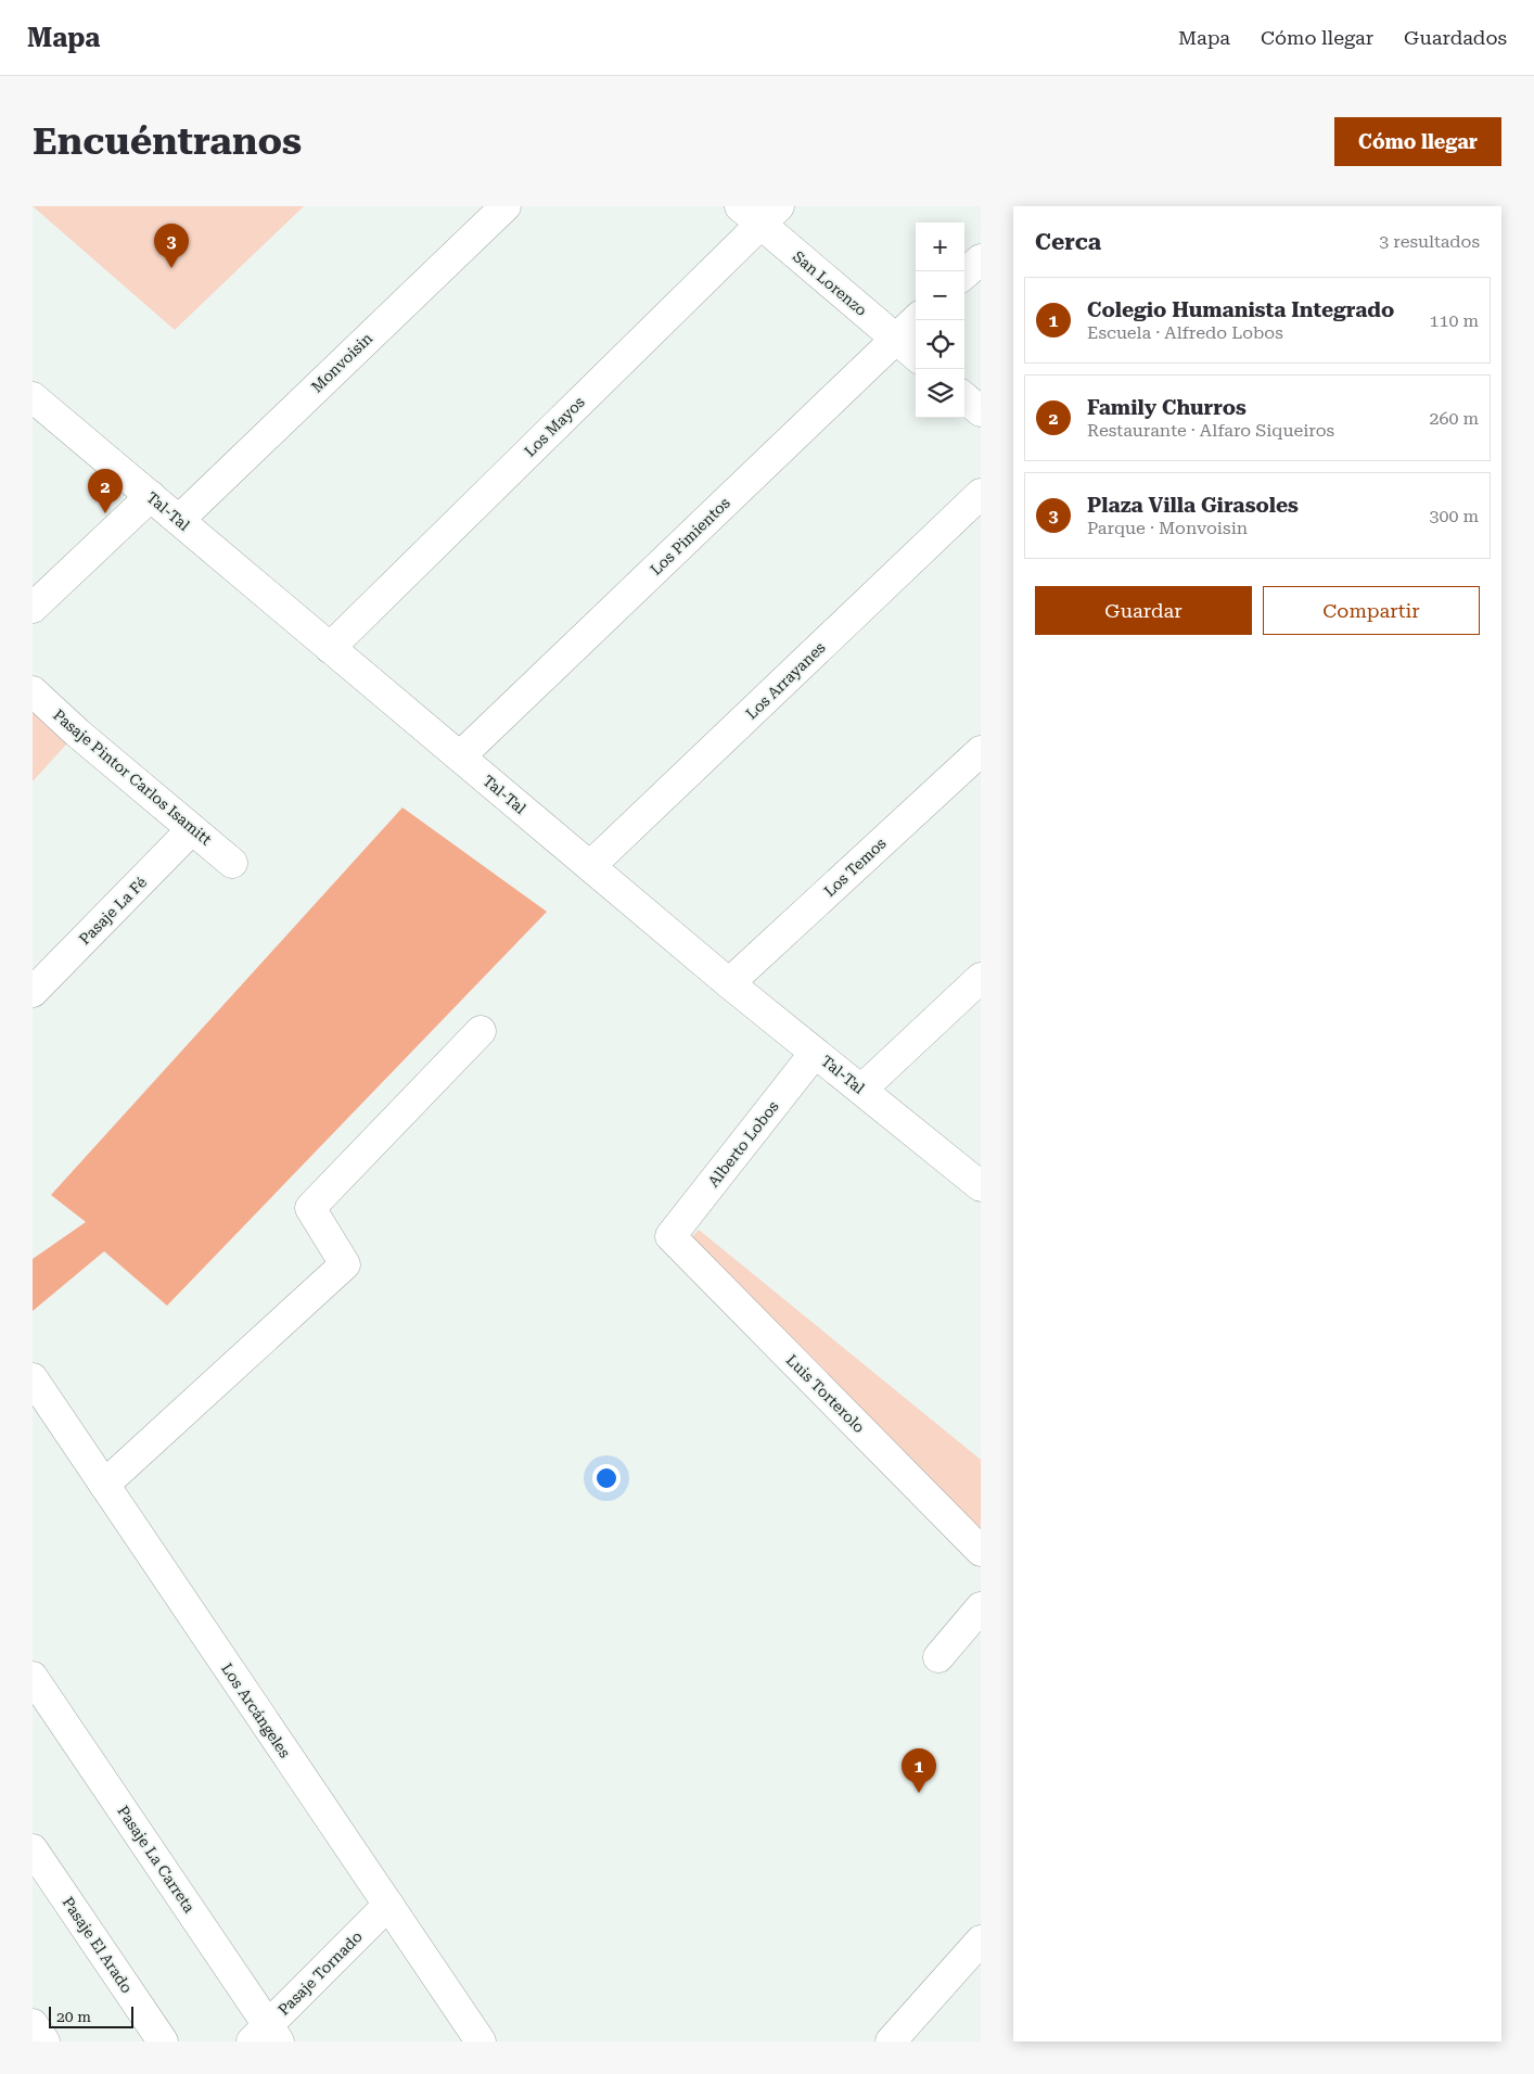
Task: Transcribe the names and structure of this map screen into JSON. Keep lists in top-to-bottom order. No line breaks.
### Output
{"streets":{"street":["San Lorenzo","Monvoisin","Los Mayos","Tal-Tal","Los Pimientos","Los Arrayanes","Pasaje Pintor Carlos Isamitt","Los Temos","Pasaje La Fé","Alberto Lobos","Luis Torterolo","Los Arcángeles","Pasaje La Carreta","Pasaje El Arado","Pasaje Tornado"]},"crossings":[["San Lorenzo","Los Mayos"],["San Lorenzo","Los Pimientos"],["Monvoisin","Tal-Tal"],["Los Mayos","Tal-Tal"],["Tal-Tal","Los Pimientos"],["Tal-Tal","Los Arrayanes"],["Tal-Tal","Los Temos"],["Tal-Tal","Alberto Lobos"],["Pasaje Pintor Carlos Isamitt","Pasaje La Fé"],["Alberto Lobos","Luis Torterolo"],["Los Arcángeles","Pasaje Tornado"],["Pasaje La Carreta","Pasaje Tornado"]],"scale_bar":"20 m","page":{"header":"Mapa","nav":["Mapa","Cómo llegar","Guardados"],"buttons":["Cómo llegar",["Guardar","Compartir"]],"title":"Encuéntranos","heading":["Cerca","3 resultados"],"map_buttons":["+","−"],"pins":["3","2","1"],"list":[{"mark":"1","name":"Colegio Humanista Integrado","note":"Escuela · Alfredo Lobos","value":"110 m"},{"mark":"2","name":"Family Churros","note":"Restaurante · Alfaro Siqueiros","value":"260 m"},{"mark":"3","name":"Plaza Villa Girasoles","note":"Parque · Monvoisin","value":"300 m"}],"scale":"20 m"}}
